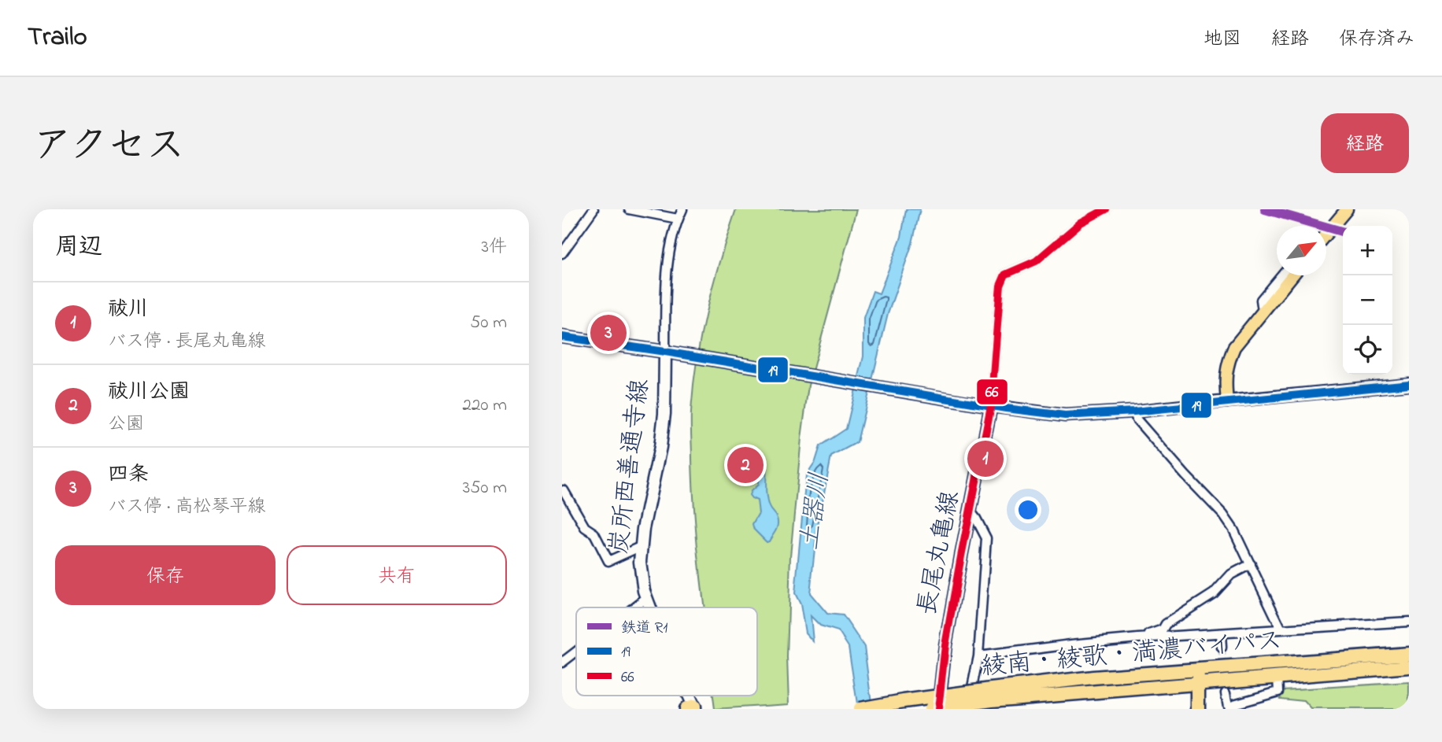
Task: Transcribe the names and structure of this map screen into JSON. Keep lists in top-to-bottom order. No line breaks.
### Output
{"streets":{"highway":["綾南・綾歌・満濃バイパス"],"main road":["炭所西善通寺線","長尾丸亀線"]},"crossings":[["炭所西善通寺線","長尾丸亀線"]],"water":["土器川"],"lines":["rail line R1","transit line 66","transit line 19"],"legend":["鉄道 R1","19","66"],"north":"top right","page":{"header":"Trailo","nav":["地図","経路","保存済み"],"title":"アクセス","buttons":["経路",["保存","共有"]],"heading":["周辺","3件"],"map_buttons":["+","−"],"list":[{"mark":"1","name":"祓川","note":"バス停 · 長尾丸亀線","value":"50 m"},{"mark":"2","name":"祓川公園","note":"公園","value":"220 m"},{"mark":"3","name":"四条","note":"バス停 · 高松琴平線","value":"350 m"}],"pins":["3","1","2"]}}
